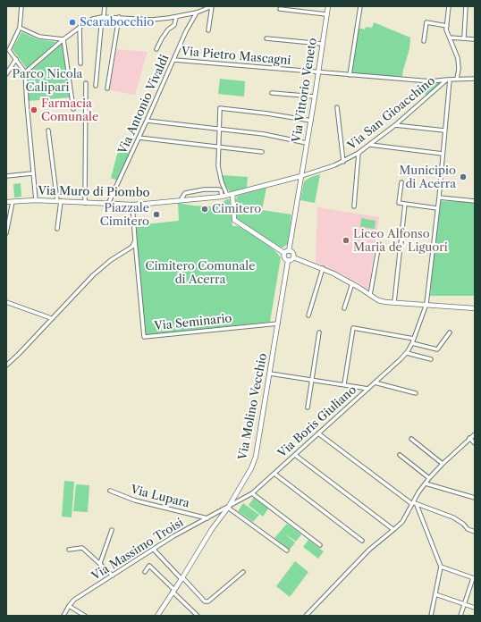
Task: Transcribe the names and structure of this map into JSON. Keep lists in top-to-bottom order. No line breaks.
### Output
{"streets":{"street":["Via Pietro Mascagni","Via Vittorio Veneto","Via Antonio Vivaldi","Via San Gioacchino","Via Muro di Piombo","Via Seminario","Via Molino Vecchio","Via Boris Giuliano","Via Lupara","Via Massimo Troisi"]},"crossings":[["Via Pietro Mascagni","Via Vittorio Veneto"],["Via Pietro Mascagni","Via Antonio Vivaldi"],["Via Pietro Mascagni","Via San Gioacchino"],["Via Pietro Mascagni","Via Boris Giuliano"],["Via Vittorio Veneto","Via San Gioacchino"],["Via Vittorio Veneto","Via Muro di Piombo"],["Via Antonio Vivaldi","Via Muro di Piombo"],["Via San Gioacchino","Via Muro di Piombo"],["Via San Gioacchino","Via Boris Giuliano"],["Via Seminario","Via Molino Vecchio"],["Via Molino Vecchio","Via Boris Giuliano"],["Via Molino Vecchio","Via Massimo Troisi"],["Via Boris Giuliano","Via Massimo Troisi"],["Via Lupara","Via Massimo Troisi"]],"parks":["Parco Nicola Calipari","Cimitero Comunale di Acerra"],"places":["Scarabocchio","Farmacia Comunale","Municipio di Acerra","Cimitero","Piazzale Cimitero","Liceo Alfonso Maria de' Liguori"]}
